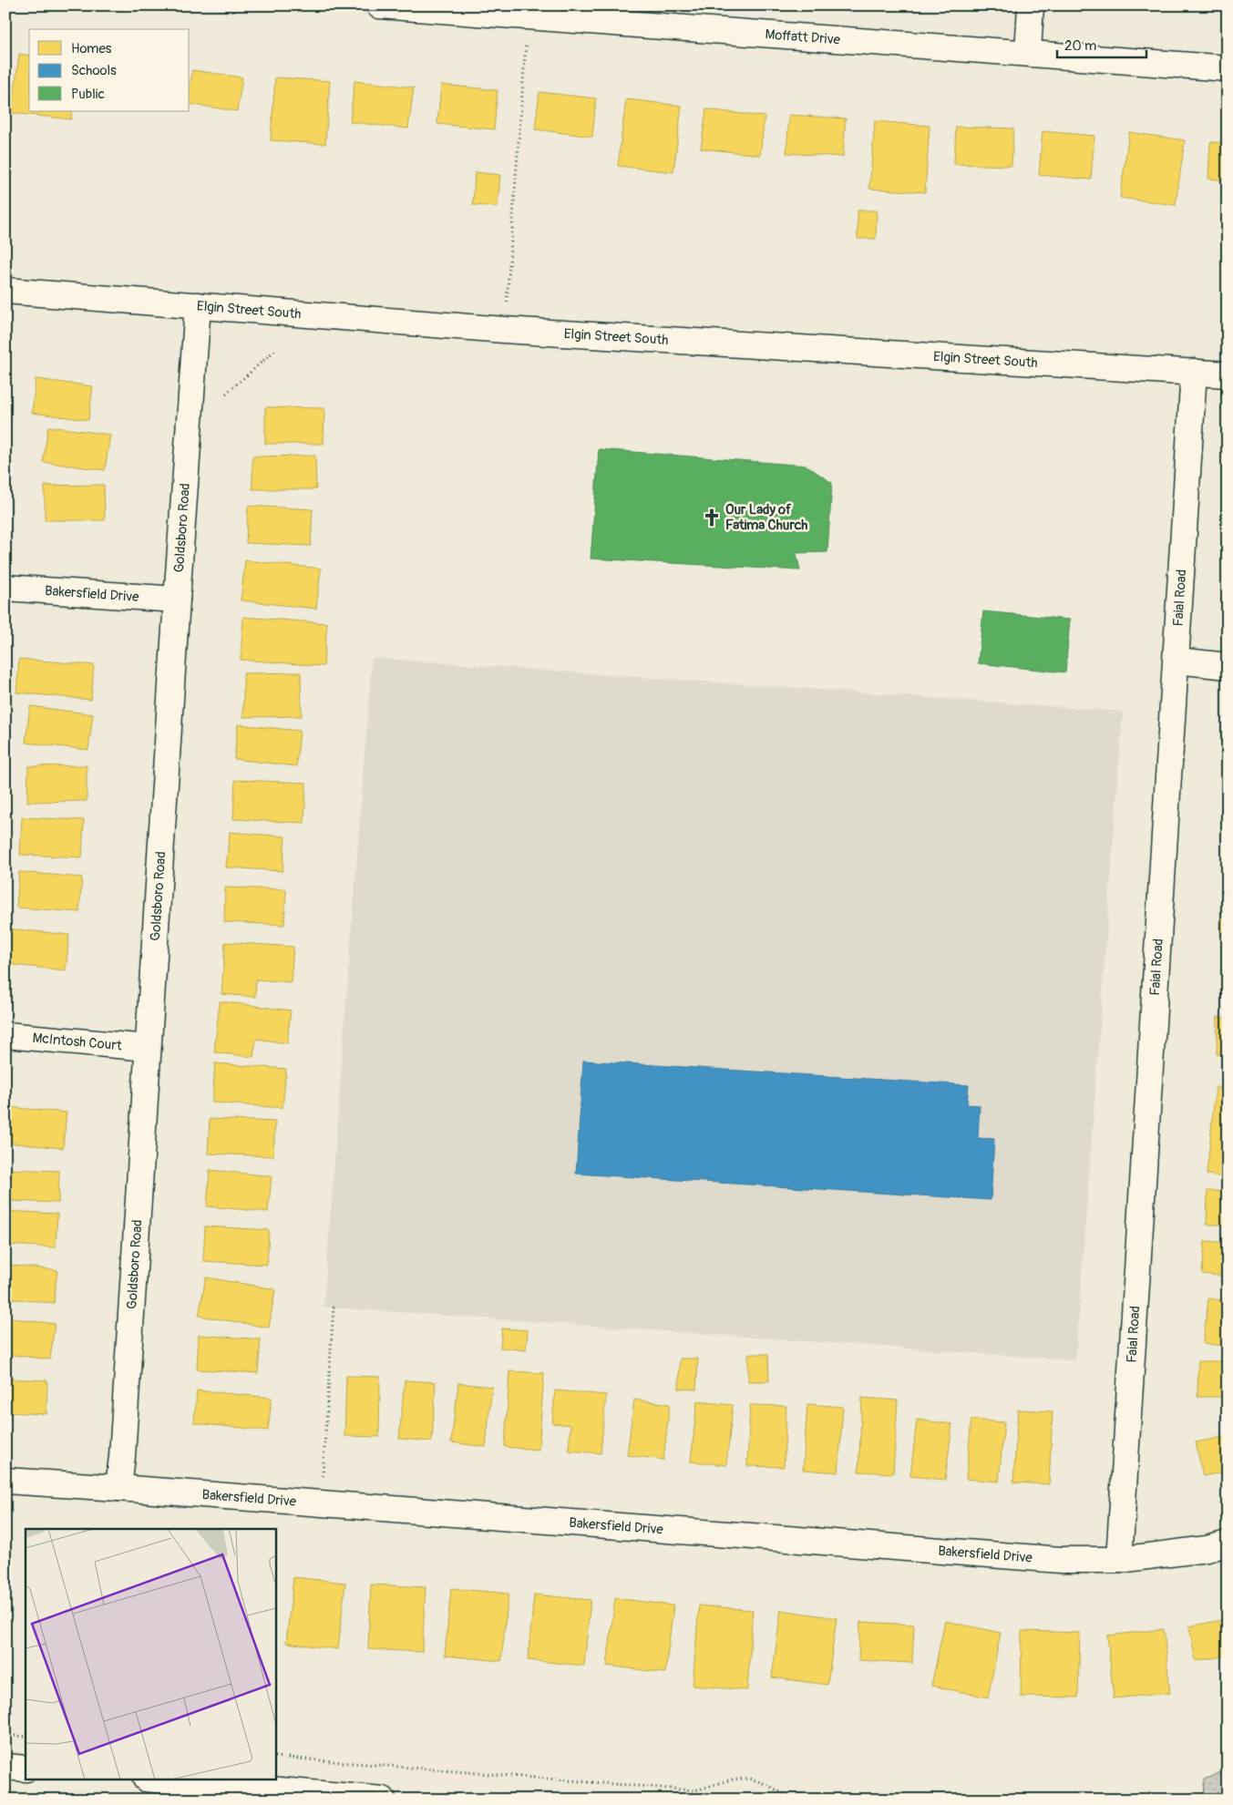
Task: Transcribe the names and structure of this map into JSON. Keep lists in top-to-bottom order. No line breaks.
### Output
{"streets":{"street":["Moffatt Drive","Elgin Street South","Goldsboro Road","Bakersfield Drive","Faial Road","McIntosh Court"]},"crossings":[["Elgin Street South","Goldsboro Road"],["Elgin Street South","Faial Road"],["Goldsboro Road","Bakersfield Drive"],["Goldsboro Road","McIntosh Court"],["Bakersfield Drive","Faial Road"]],"places":{"church":["Our Lady of Fatima Church"]},"legend":["Homes","Schools","Public"],"scale_bar":"20 m"}
